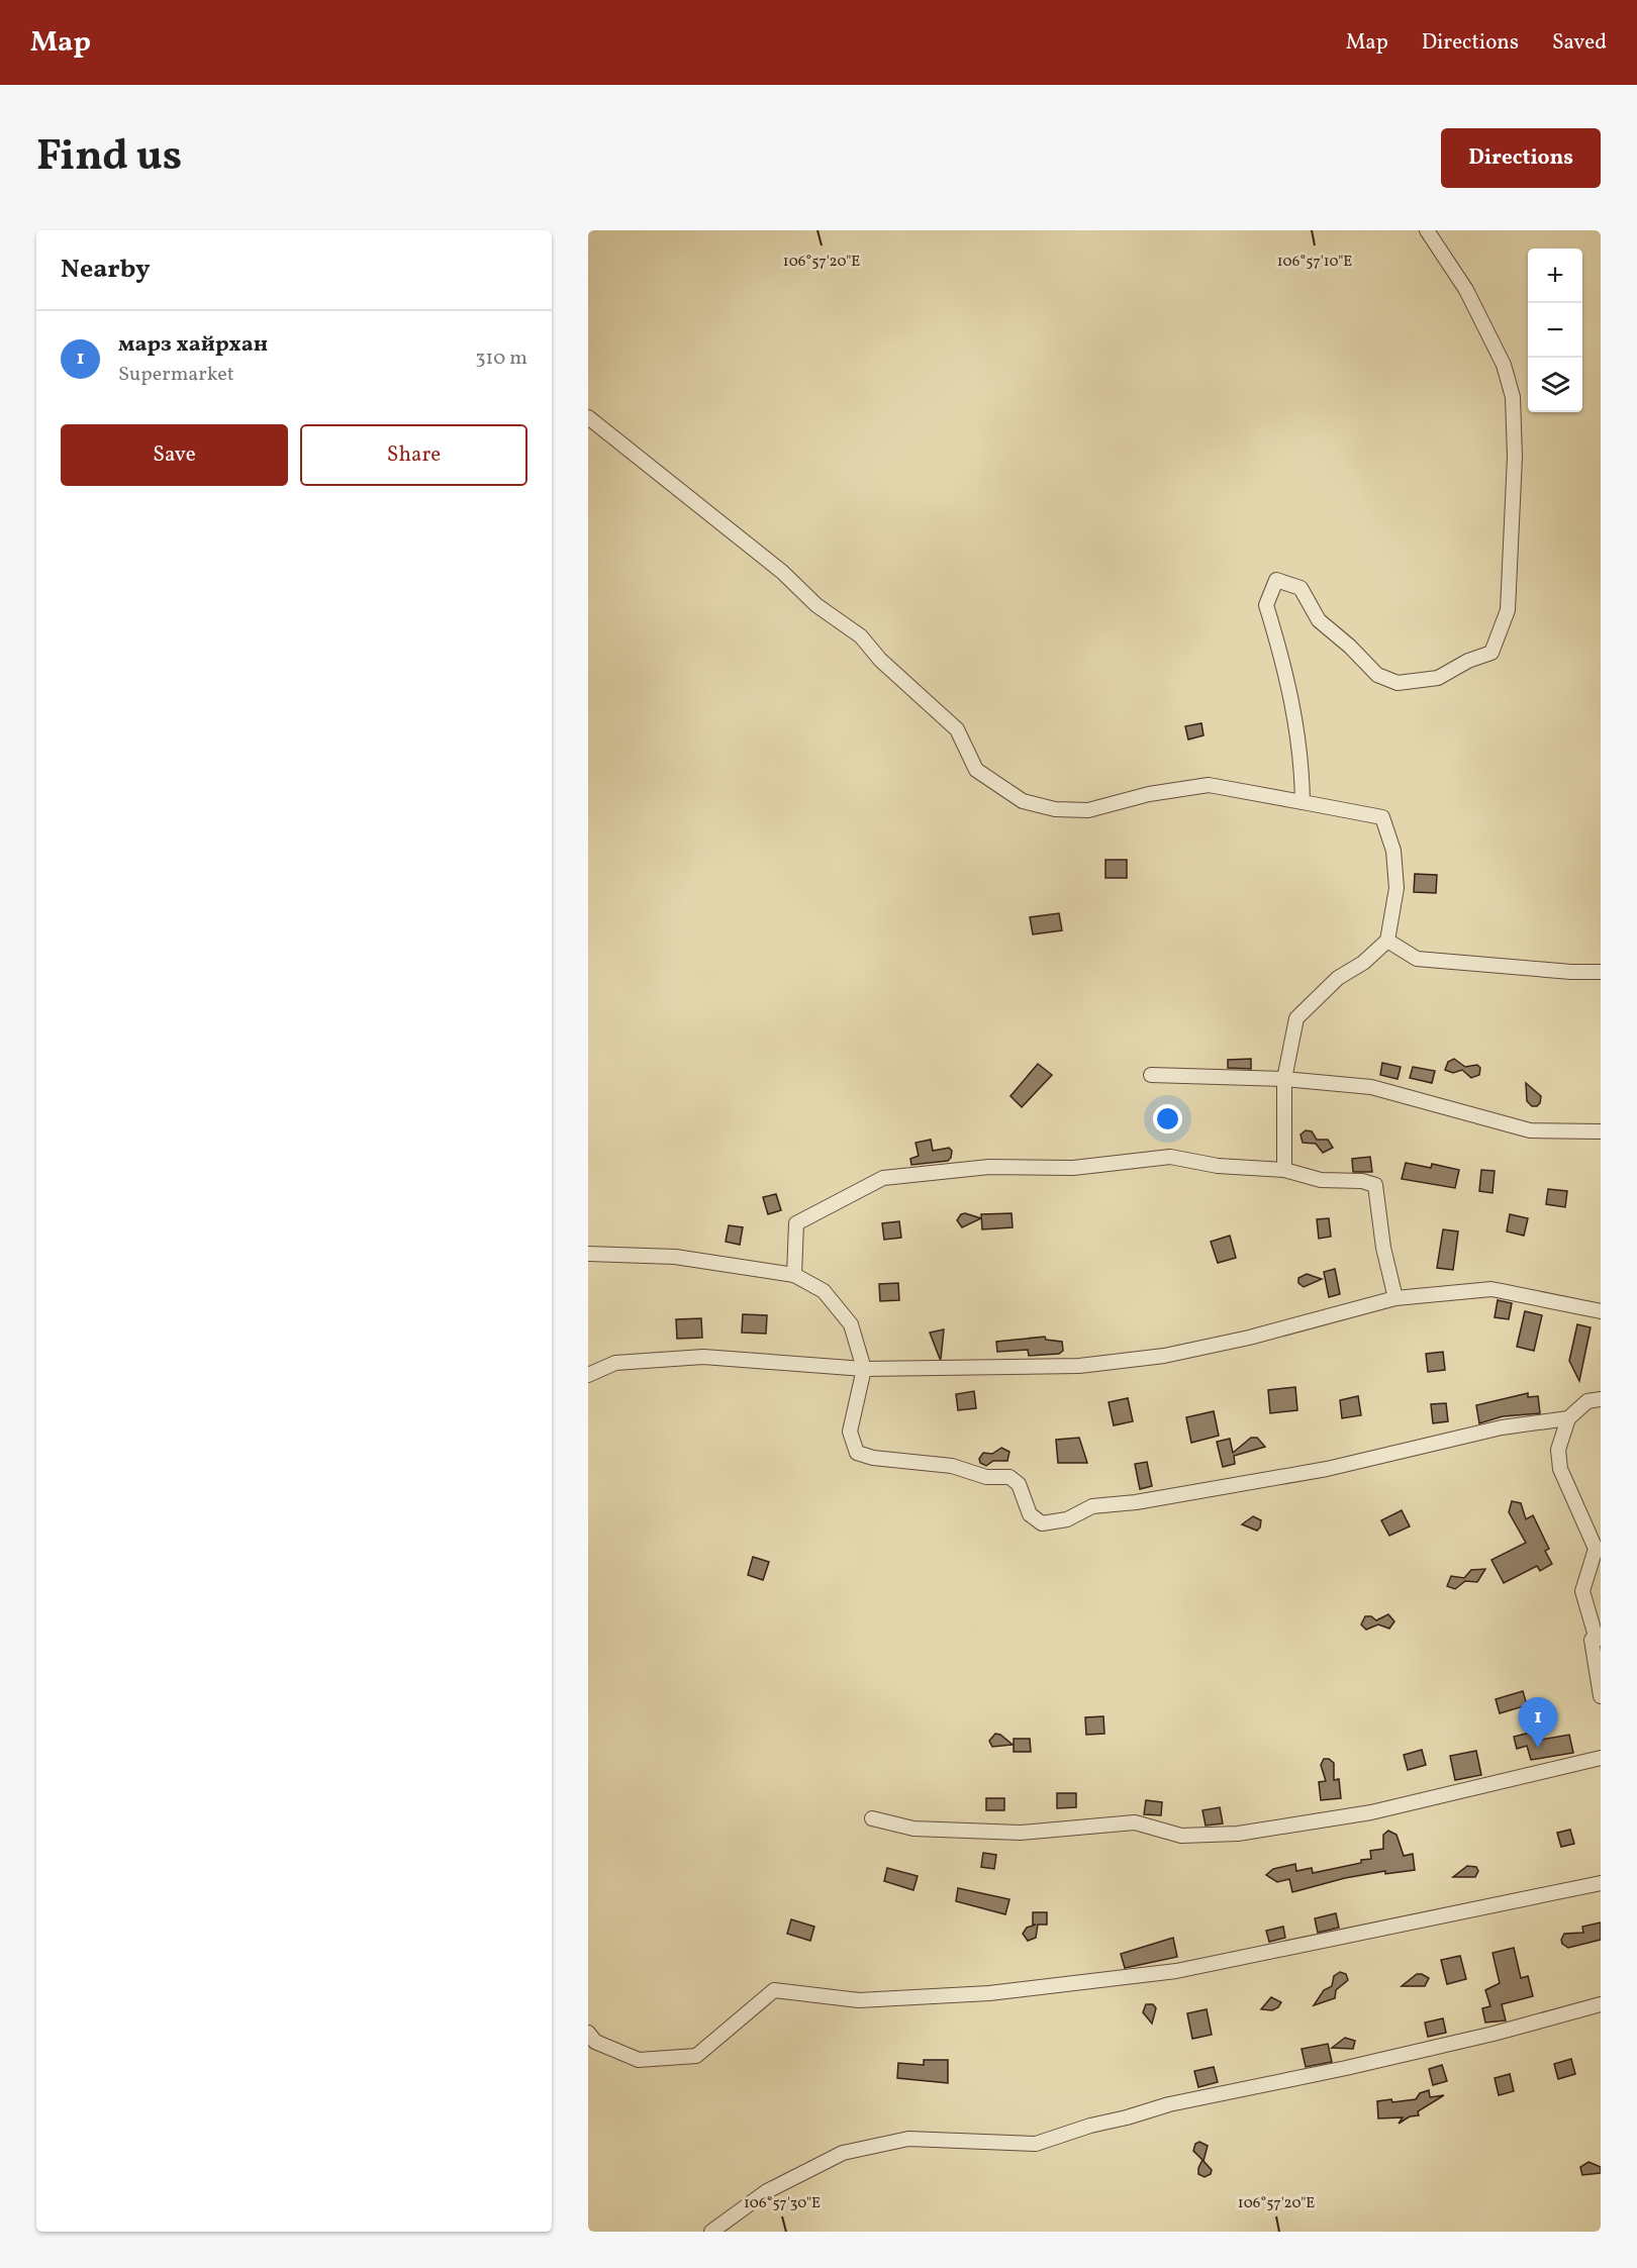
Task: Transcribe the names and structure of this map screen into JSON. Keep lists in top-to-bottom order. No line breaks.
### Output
{"page":{"header":"Map","nav":["Map","Directions","Saved"],"title":"Find us","buttons":["Directions",["Save","Share"]],"heading":"Nearby","map_buttons":["+","−"],"list":[{"mark":"1","name":"марз хайрхан","note":"Supermarket","value":"310 m"}],"pins":"1"},"coordinates":["106°57'20\"E","106°57'10\"E","106°57'30\"E"]}
